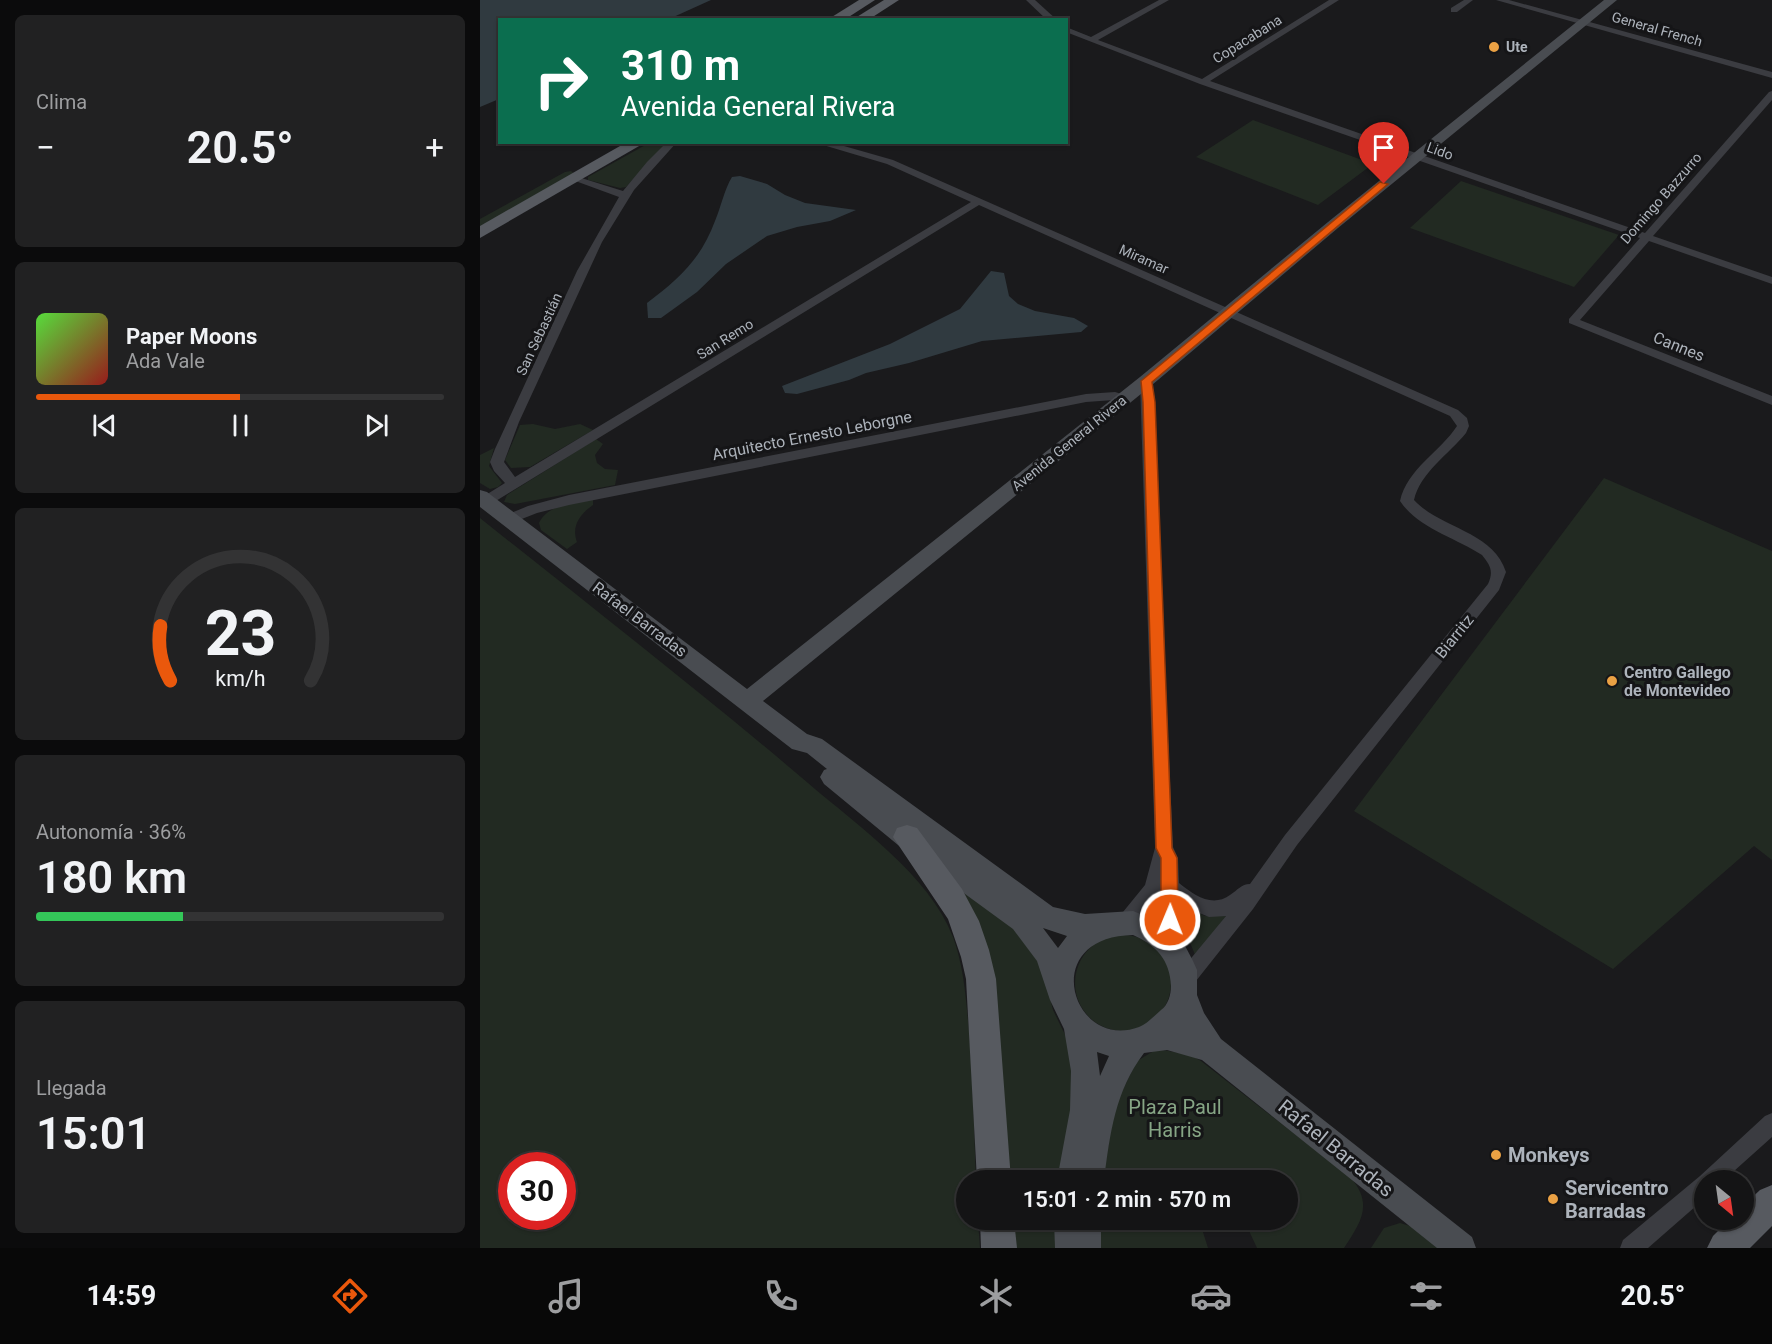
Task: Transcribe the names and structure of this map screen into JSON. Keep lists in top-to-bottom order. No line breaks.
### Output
{"streets":{"main road":["Avenida General Rivera","Rafael Barradas"],"street":["General French","Copacabana","Lido","Domingo Bazzurro","Miramar","San Sebastián","San Remo","Cannes","Arquitecto Ernesto Leborgne","Biarritz"]},"crossings":[["General French","Avenida General Rivera"],["Copacabana","Lido"],["Lido","Domingo Bazzurro"],["Lido","Avenida General Rivera"],["Domingo Bazzurro","Cannes"],["Miramar","San Remo"],["Miramar","Avenida General Rivera"],["Miramar","Biarritz"],["San Sebastián","San Remo"],["San Remo","Rafael Barradas"],["Arquitecto Ernesto Leborgne","Avenida General Rivera"],["Arquitecto Ernesto Leborgne","Rafael Barradas"],["Avenida General Rivera","Rafael Barradas"],["Rafael Barradas","Biarritz"]],"parks":["Plaza Paul Harris"],"places":["Ute","Centro Gallego de Montevideo","Monkeys","Servicentro Barradas"],"north":"bottom right","page":{"tile":["Clima",["Autonomía · 36%","180 km"],["Llegada","15:01"]],"turn":["310 m","Avenida General Rivera"],"heat":["−","20.5°","+"],"song":["Paper Moons","Ada Vale"],"limit":"30","trip":"15:01 · 2 min · 570 m","tabs":["14:59","20.5°"],"gauge":["23","km/h"]}}
